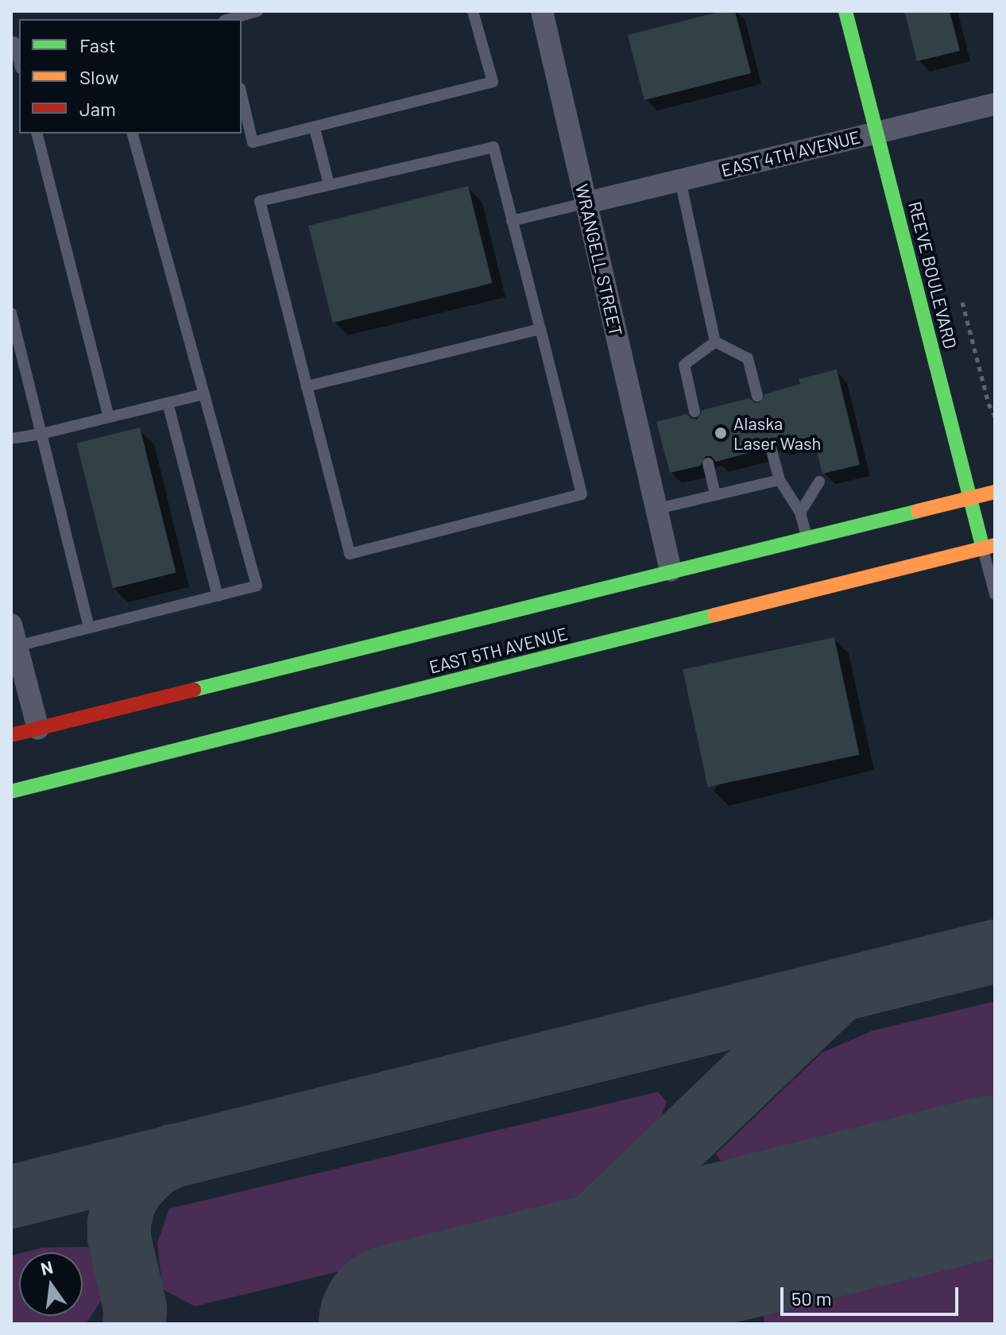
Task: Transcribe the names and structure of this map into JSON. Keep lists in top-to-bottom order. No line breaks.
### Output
{"streets":{"main road":["REEVE BOULEVARD","EAST 5TH AVENUE"],"street":["EAST 4TH AVENUE","WRANGELL STREET"]},"crossings":[["EAST 4TH AVENUE","WRANGELL STREET"],["EAST 4TH AVENUE","REEVE BOULEVARD"],["WRANGELL STREET","EAST 5TH AVENUE"],["REEVE BOULEVARD","EAST 5TH AVENUE"]],"places":["Alaska Laser Wash"],"legend":["Fast","Slow","Jam"],"scale_bar":"50 m","north":"top"}
